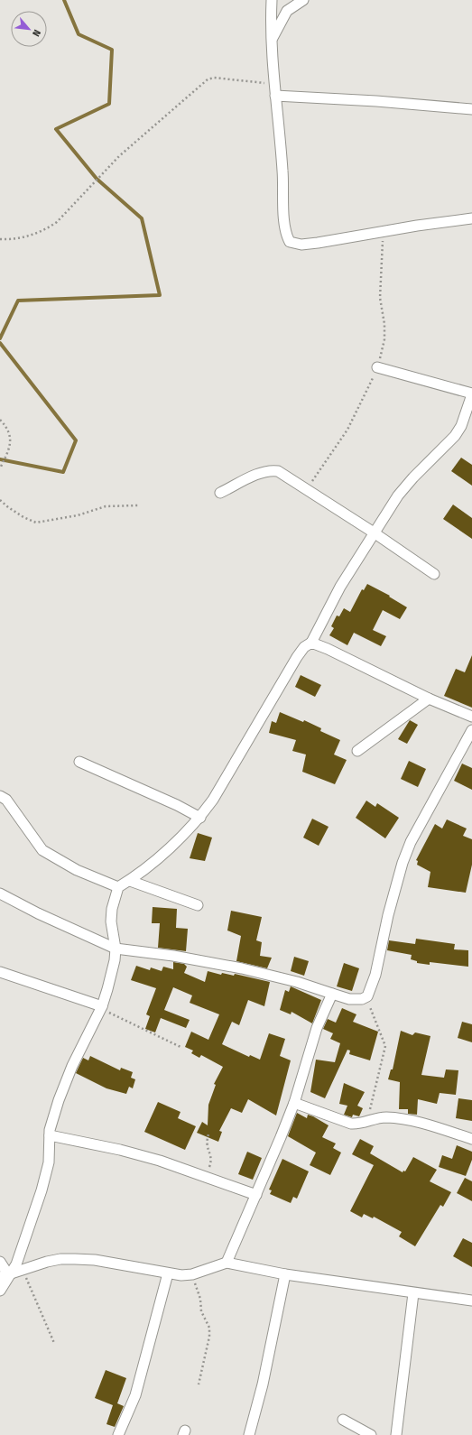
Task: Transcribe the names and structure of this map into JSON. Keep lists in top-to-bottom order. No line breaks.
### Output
{"north":"bottom right"}
